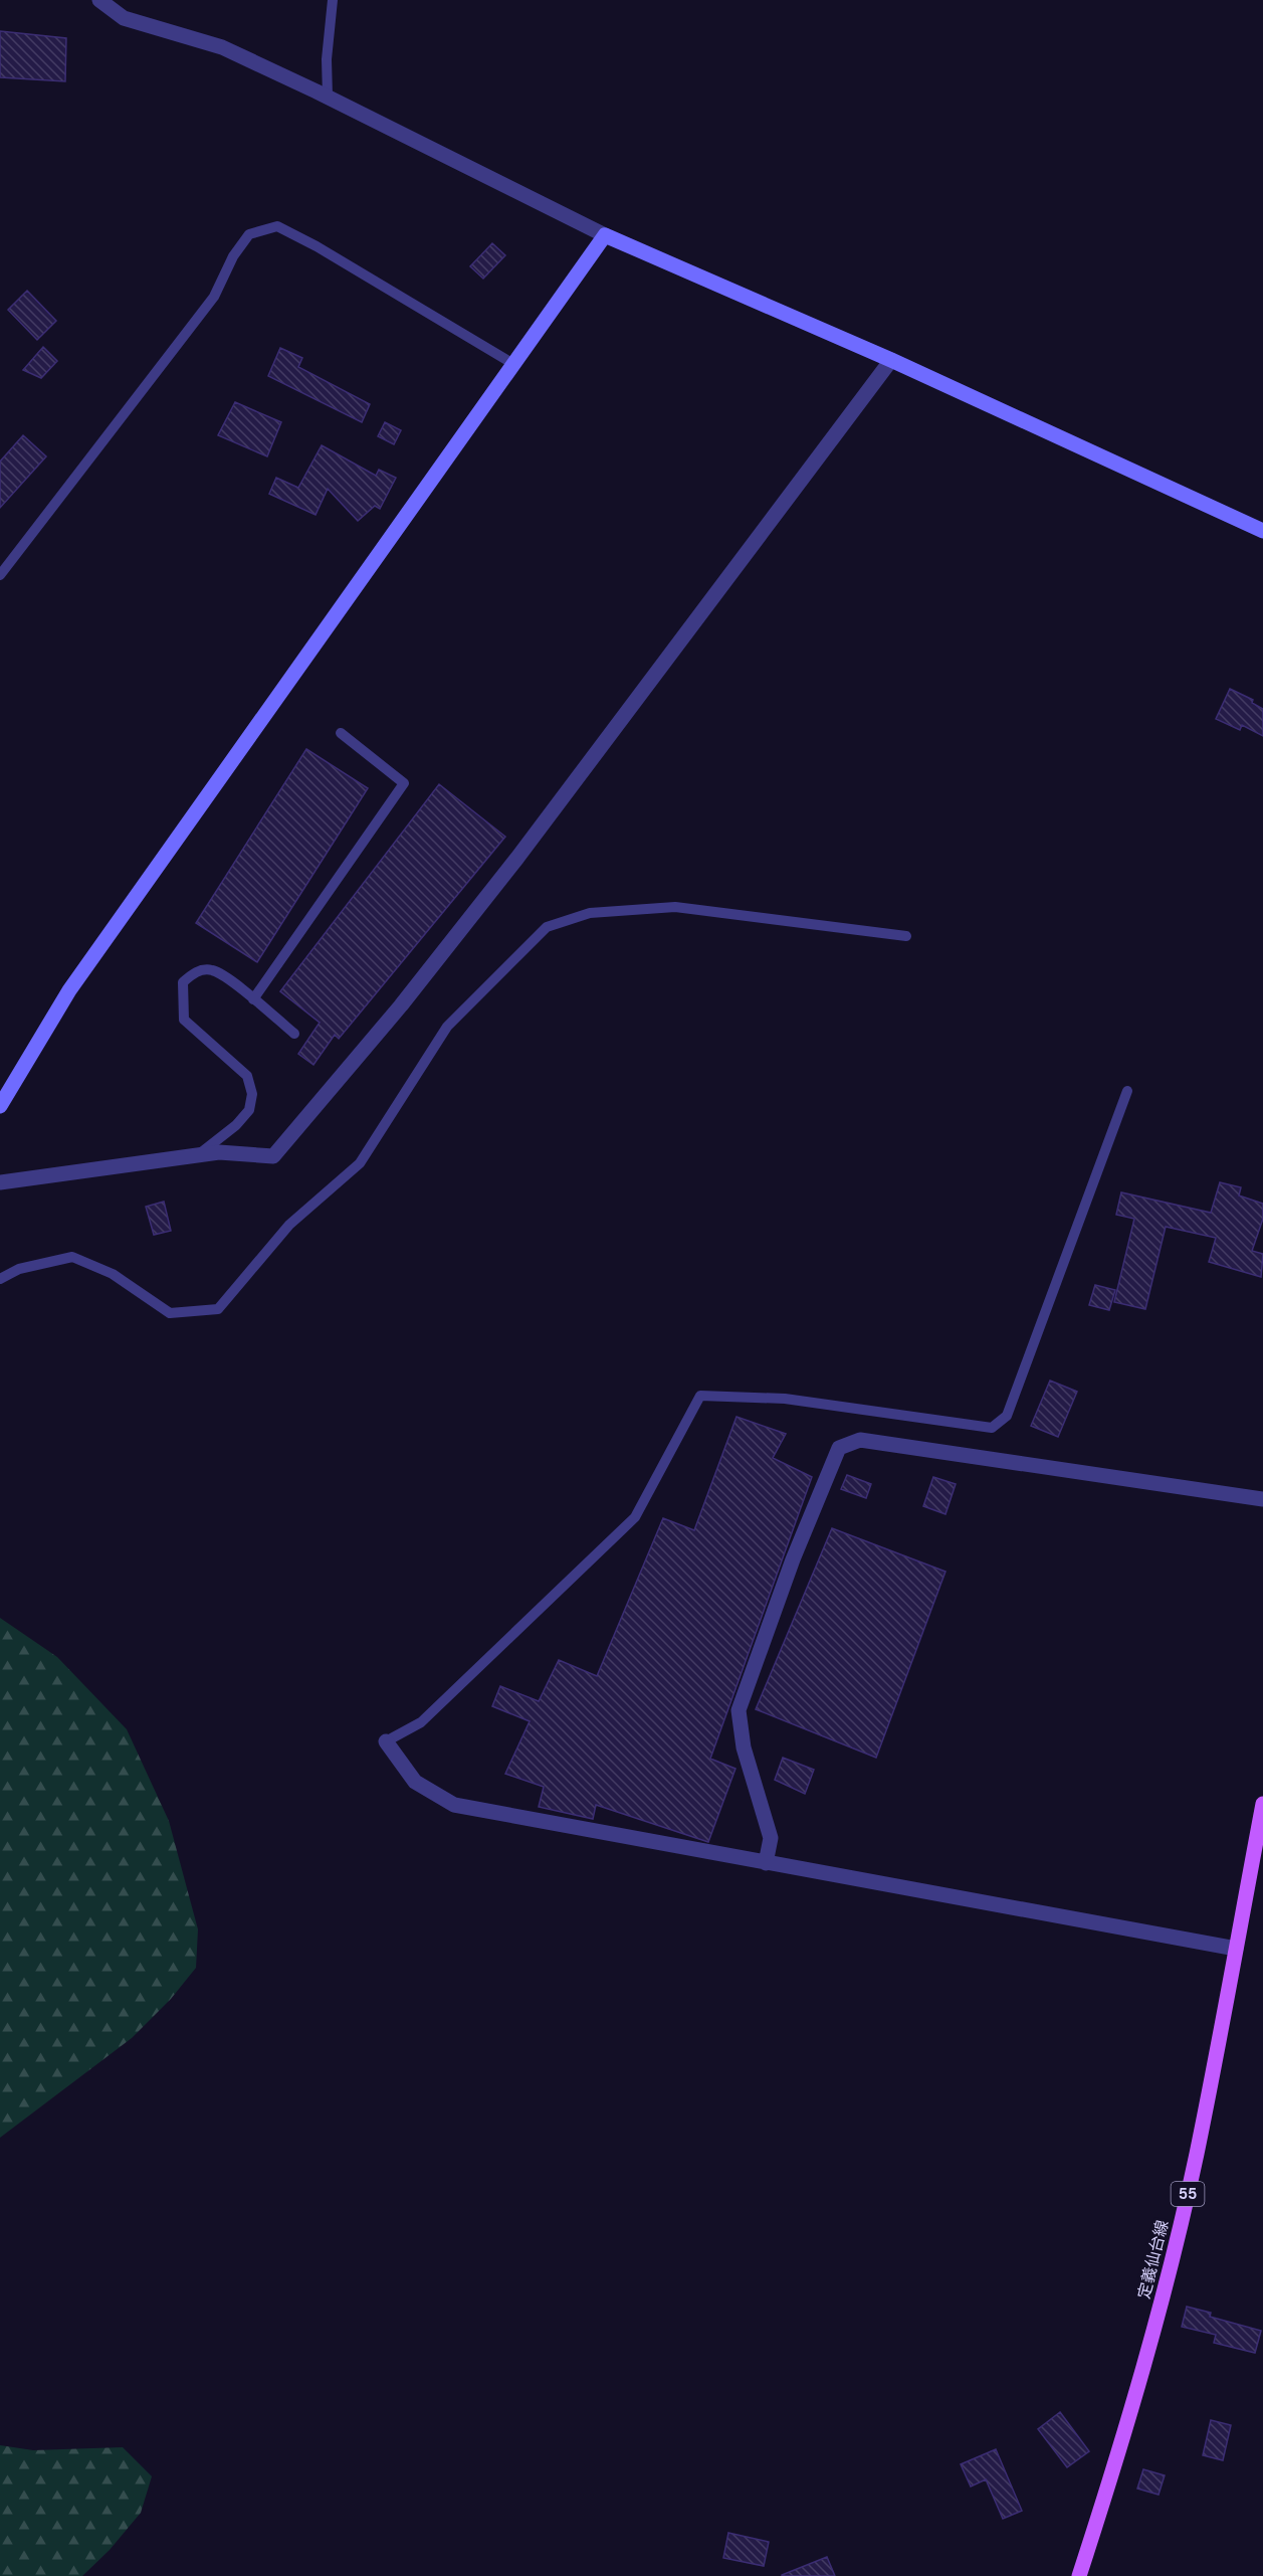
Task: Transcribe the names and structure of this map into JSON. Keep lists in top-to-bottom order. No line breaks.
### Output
{"streets":{"main road":["55","定義仙台線"]}}
